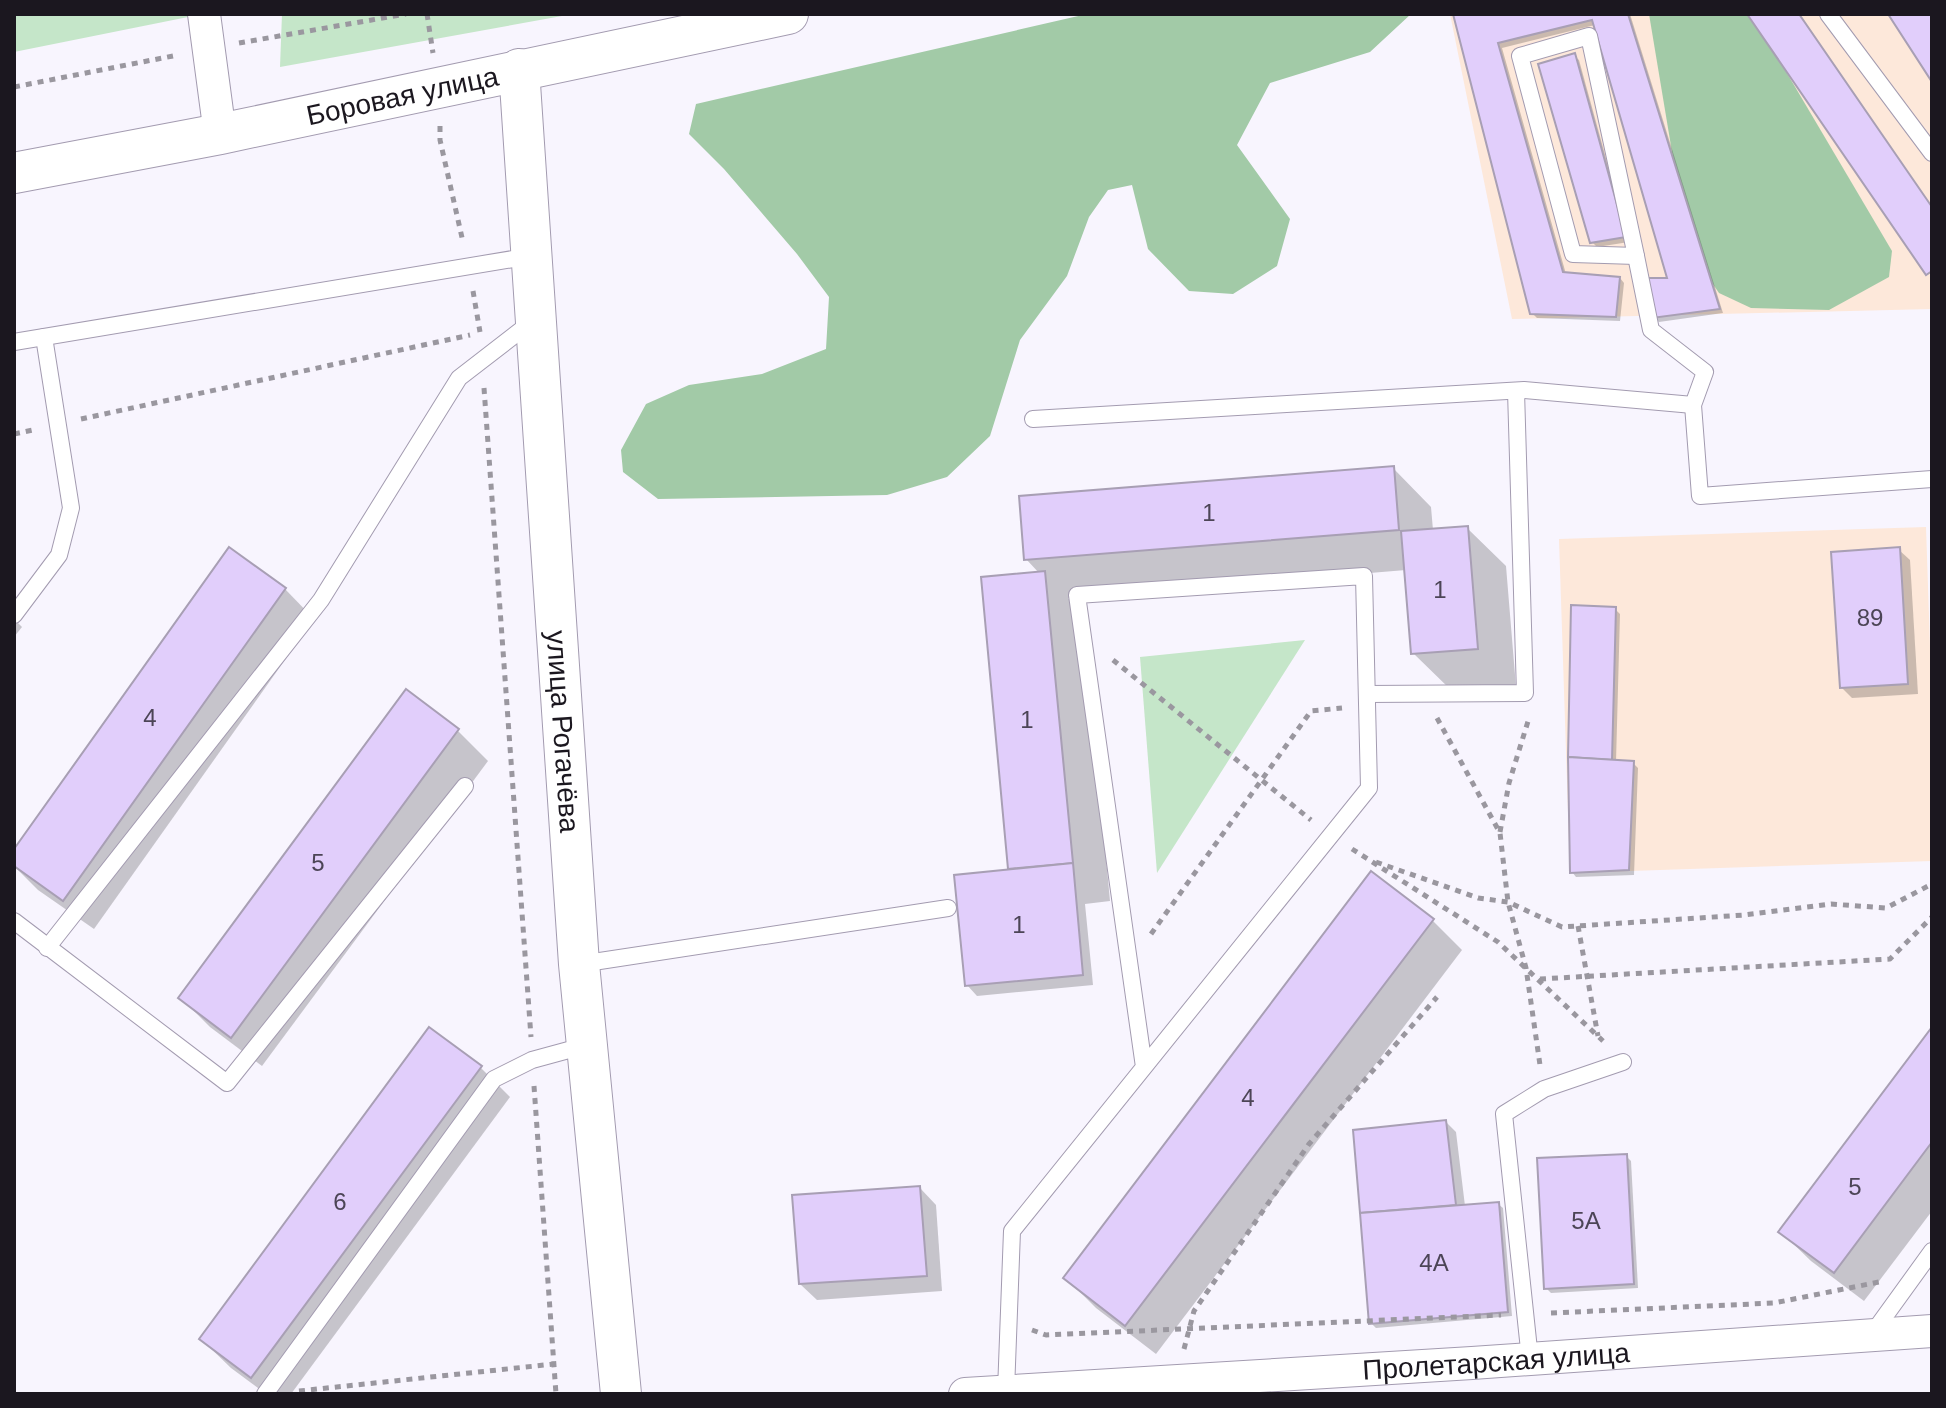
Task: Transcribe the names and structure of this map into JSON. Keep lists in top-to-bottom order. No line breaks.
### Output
{"streets":{"street":["Боровая улица","улица Рогачёва","Пролетарская улица"]},"crossings":[["Боровая улица","улица Рогачёва"]],"house_numbers":["1","1","89","4","1","5","1","4","5","6","5А","4А"]}
